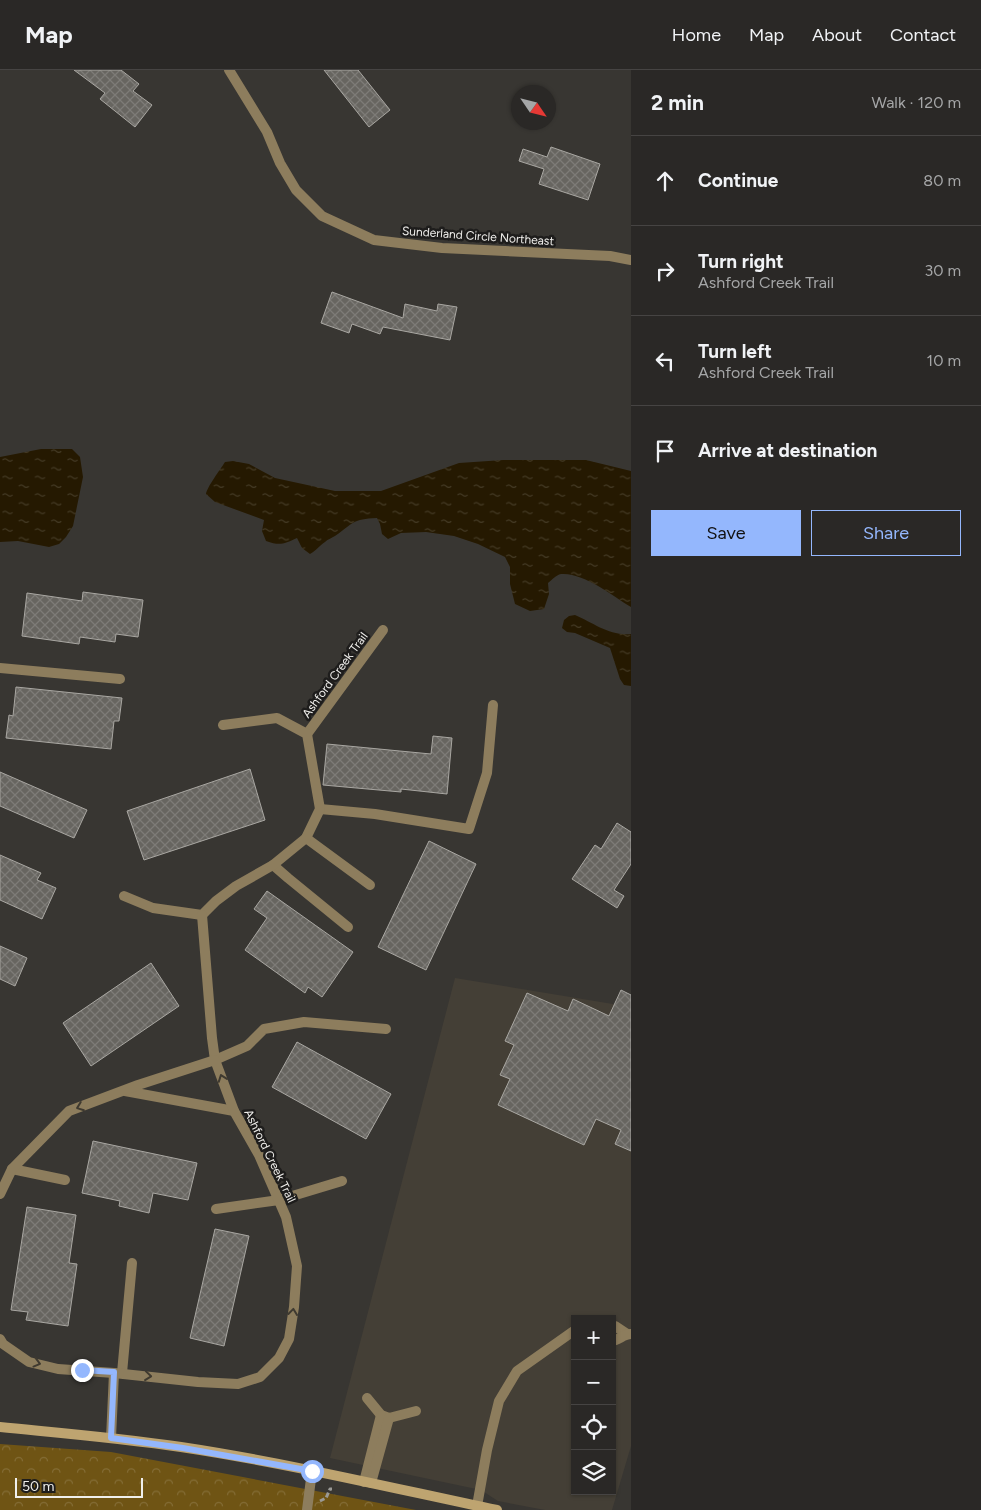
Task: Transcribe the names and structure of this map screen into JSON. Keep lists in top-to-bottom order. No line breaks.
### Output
{"streets":{"street":["Sunderland Circle Northeast","Ashford Creek Trail"]},"scale_bar":"50 m","north":"bottom right","page":{"header":"Map","nav":["Home","Map","About","Contact"],"heading":["2 min","Walk · 120 m"],"list":[["Continue","80 m"],["Turn right","Ashford Creek Trail","30 m"],["Turn left","Ashford Creek Trail","10 m"],"Arrive at destination"],"buttons":["Save","Share"],"map_buttons":["+","−"],"scale":"50 m"}}
